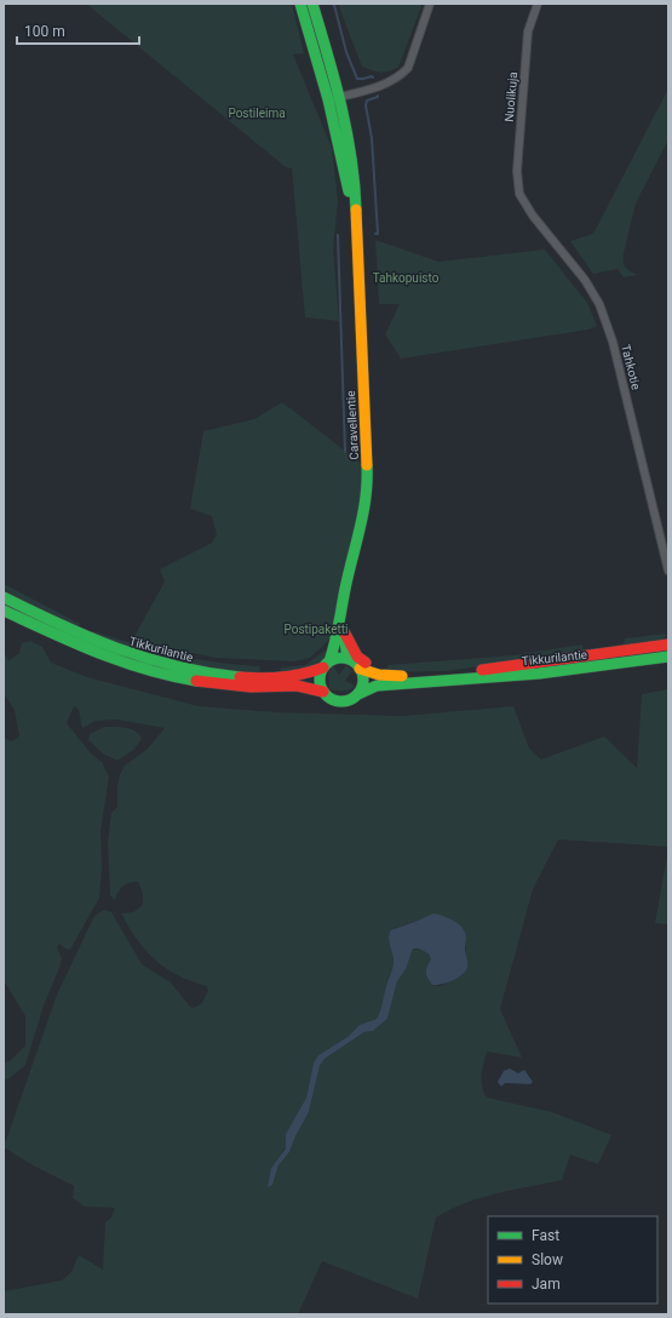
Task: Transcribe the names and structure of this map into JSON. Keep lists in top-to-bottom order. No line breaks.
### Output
{"streets":{"main road":["Caravellentie","Tikkurilantie"],"street":["Nuolikuja","Tahkotie"]},"crossings":[["Nuolikuja","Tahkotie"],["Caravellentie","Tikkurilantie"]],"parks":["Postileima","Tahkopuisto","Postipaketti"],"legend":["Fast","Slow","Jam"],"scale_bar":"100 m"}
